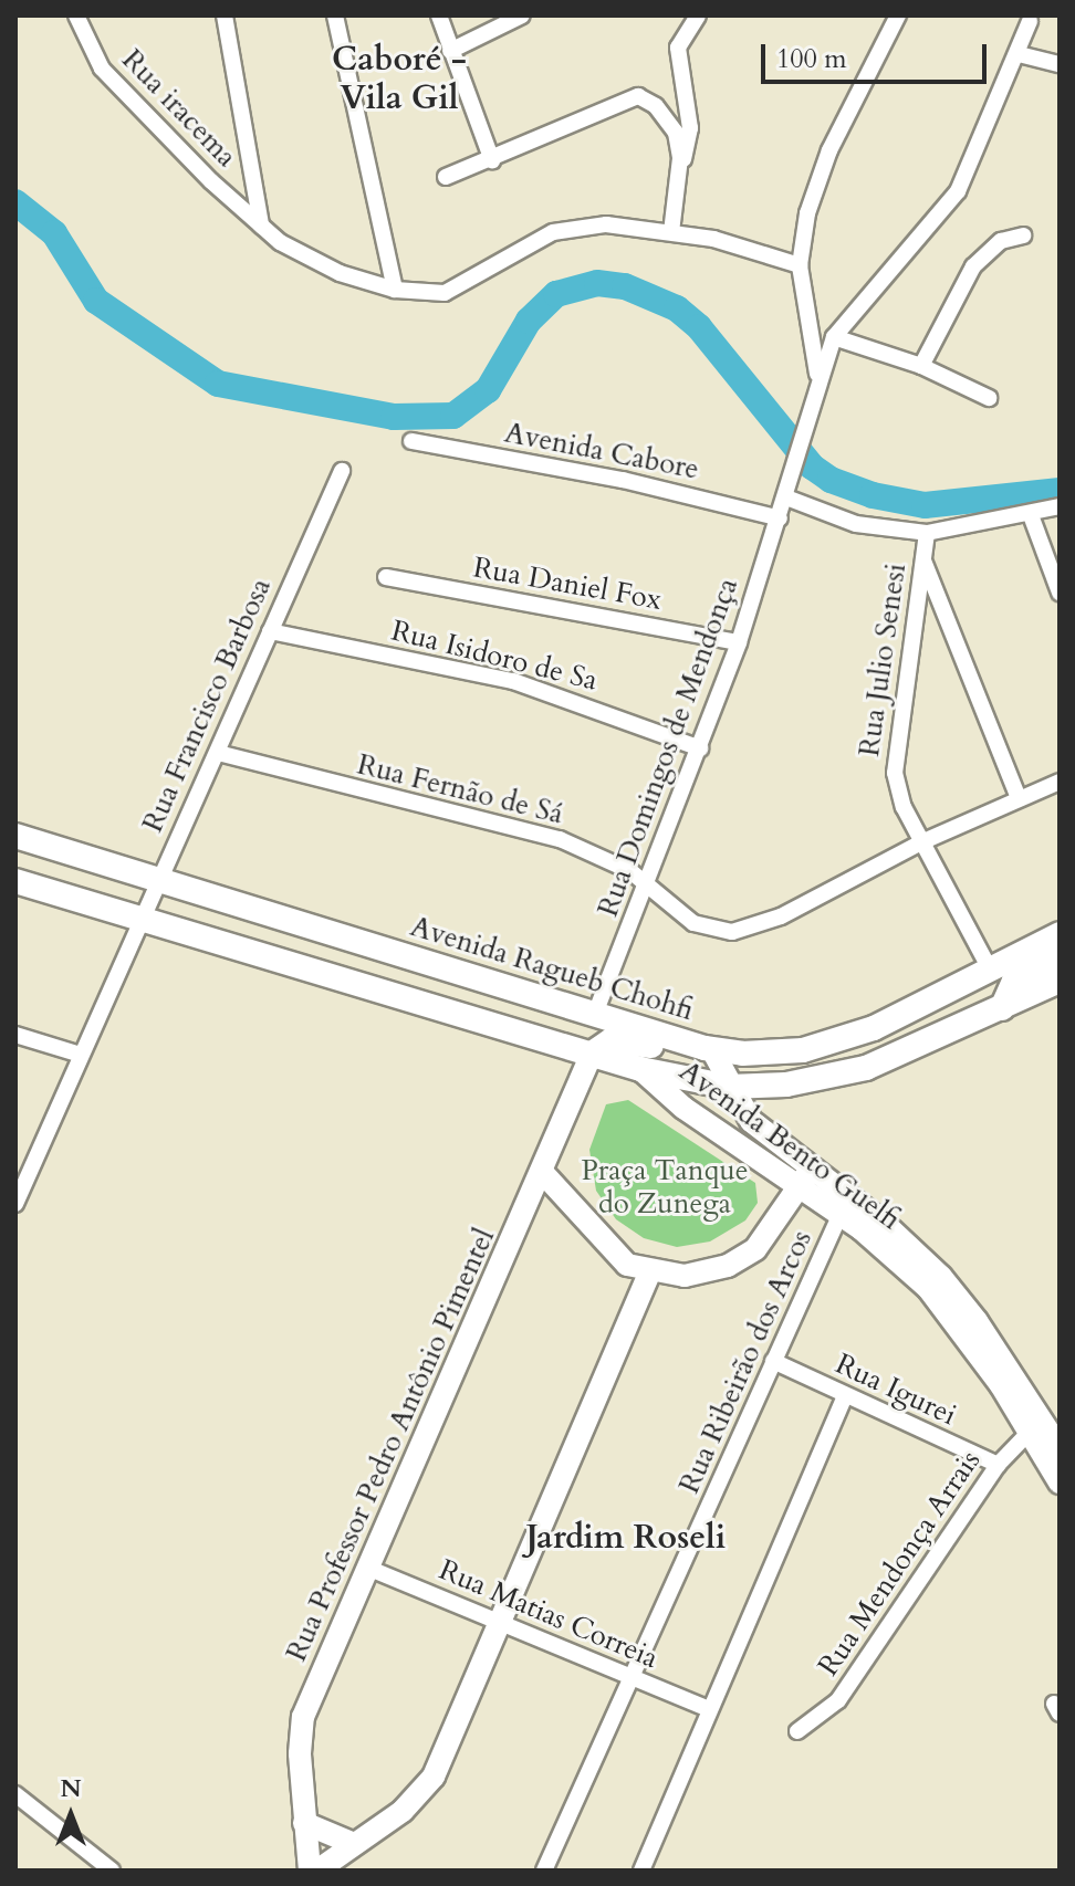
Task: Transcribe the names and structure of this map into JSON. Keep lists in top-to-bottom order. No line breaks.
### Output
{"streets":{"main road":["Avenida Ragueb Chohfi"],"street":["Rua iracema","Avenida Cabore","Rua Daniel Fox","Rua Isidoro de Sa","Rua Julio Senesi","Rua Francisco Barbosa","Rua Domingos de Mendonça","Rua Fernão de Sá","Avenida Bento Guelfi","Rua Ribeirão dos Arcos","Rua Igurei","Rua Professor Pedro Antônio Pimentel","Rua Mendonça Arrais","Rua Matias Correia"]},"crossings":[["Avenida Cabore","Rua Domingos de Mendonça"],["Rua Daniel Fox","Rua Domingos de Mendonça"],["Rua Isidoro de Sa","Rua Francisco Barbosa"],["Rua Isidoro de Sa","Rua Domingos de Mendonça"],["Rua Julio Senesi","Rua Fernão de Sá"],["Rua Julio Senesi","Avenida Ragueb Chohfi"],["Rua Francisco Barbosa","Rua Fernão de Sá"],["Rua Francisco Barbosa","Avenida Ragueb Chohfi"],["Rua Domingos de Mendonça","Rua Fernão de Sá"],["Rua Domingos de Mendonça","Avenida Ragueb Chohfi"],["Avenida Ragueb Chohfi","Avenida Bento Guelfi"],["Avenida Bento Guelfi","Rua Ribeirão dos Arcos"],["Avenida Bento Guelfi","Rua Mendonça Arrais"],["Rua Ribeirão dos Arcos","Rua Igurei"],["Rua Ribeirão dos Arcos","Rua Matias Correia"],["Rua Igurei","Rua Mendonça Arrais"],["Rua Professor Pedro Antônio Pimentel","Rua Matias Correia"]],"districts":["Caboré - Vila Gil","Jardim Roseli"],"parks":["Praça Tanque do Zunega"],"scale_bar":"100 m","north":"top"}
